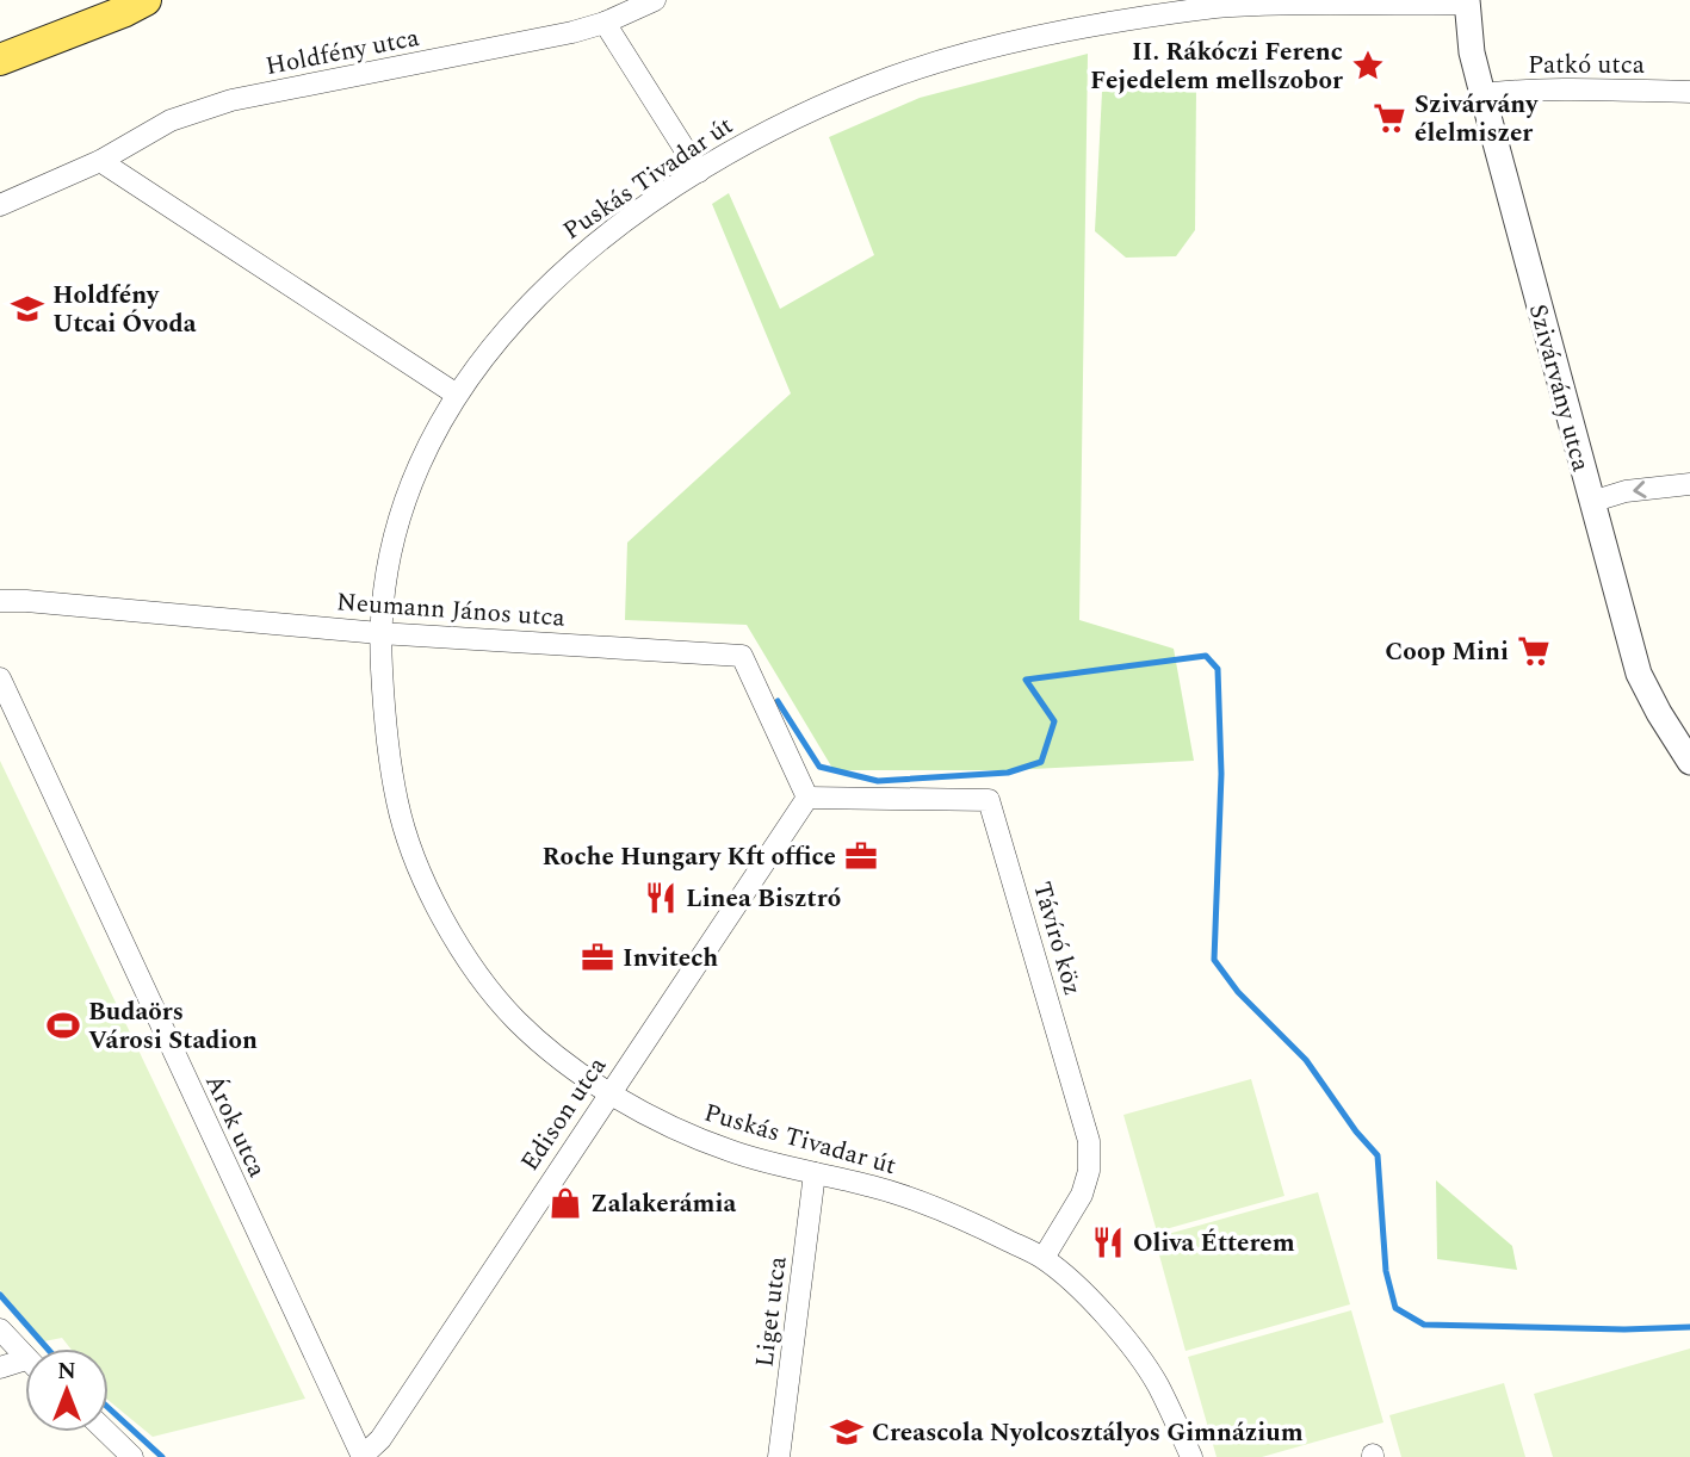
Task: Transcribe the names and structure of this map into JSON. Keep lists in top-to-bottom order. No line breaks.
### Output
{"streets":{"street":["Holdfény utca","Patkó utca","Puskás Tivadar út","Szivárvány utca","Neumann János utca","Távíró köz","Edison utca","Árok utca","Liget utca"]},"crossings":[["Patkó utca","Szivárvány utca"],["Puskás Tivadar út","Szivárvány utca"],["Puskás Tivadar út","Neumann János utca"],["Puskás Tivadar út","Távíró köz"],["Puskás Tivadar út","Edison utca"],["Puskás Tivadar út","Liget utca"],["Neumann János utca","Távíró köz"],["Neumann János utca","Edison utca"],["Távíró köz","Edison utca"],["Edison utca","Árok utca"]],"places":{"place":["II. Rákóczi Ferenc Fejedelem mellszobor"],"supermarket":["Szivárvány élelmiszer","Coop Mini"],"school or university":["Holdfény Utcai Óvoda","Creascola Nyolcosztályos Gimnázium"],"office":["Roche Hungary Kft office","Invitech"],"restaurant":["Linea Bisztró","Oliva Étterem"],"sports":["Budaörs Városi Stadion"],"shop":["Zalakerámia"]},"north":"top"}
